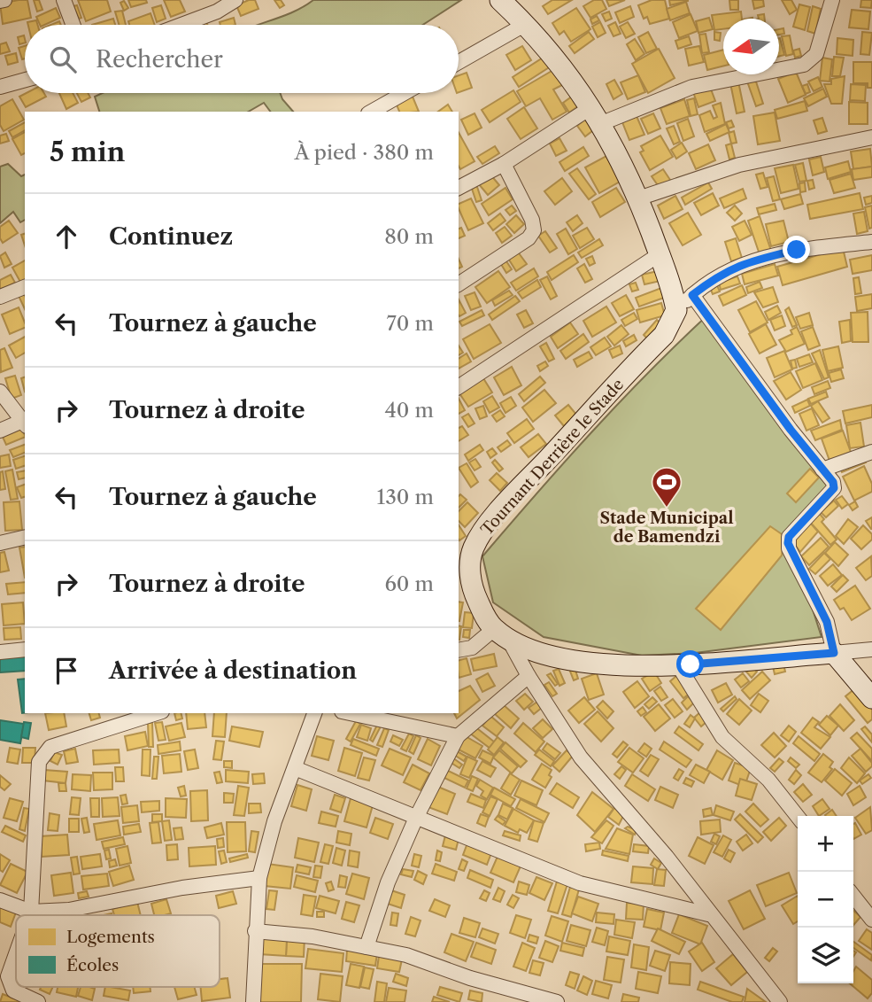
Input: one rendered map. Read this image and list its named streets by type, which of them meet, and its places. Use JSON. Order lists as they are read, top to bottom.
{
  "streets": {
    "street": ["Tournant Derrière le Stade"]
  },
  "places": {
    "sports": ["Stade Municipal de Bamendzi"]
  },
  "legend": ["Logements", "Écoles"],
  "north": "left",
  "page": {
    "search": "Rechercher",
    "heading": ["5 min", "À pied · 380 m"],
    "list": [
      ["Continuez", "80 m"],
      ["Tournez à gauche", "70 m"],
      ["Tournez à droite", "40 m"],
      ["Tournez à gauche", "130 m"],
      ["Tournez à droite", "60 m"],
      "Arrivée à destination"
    ],
    "map_buttons": ["+", "−"]
  }
}
